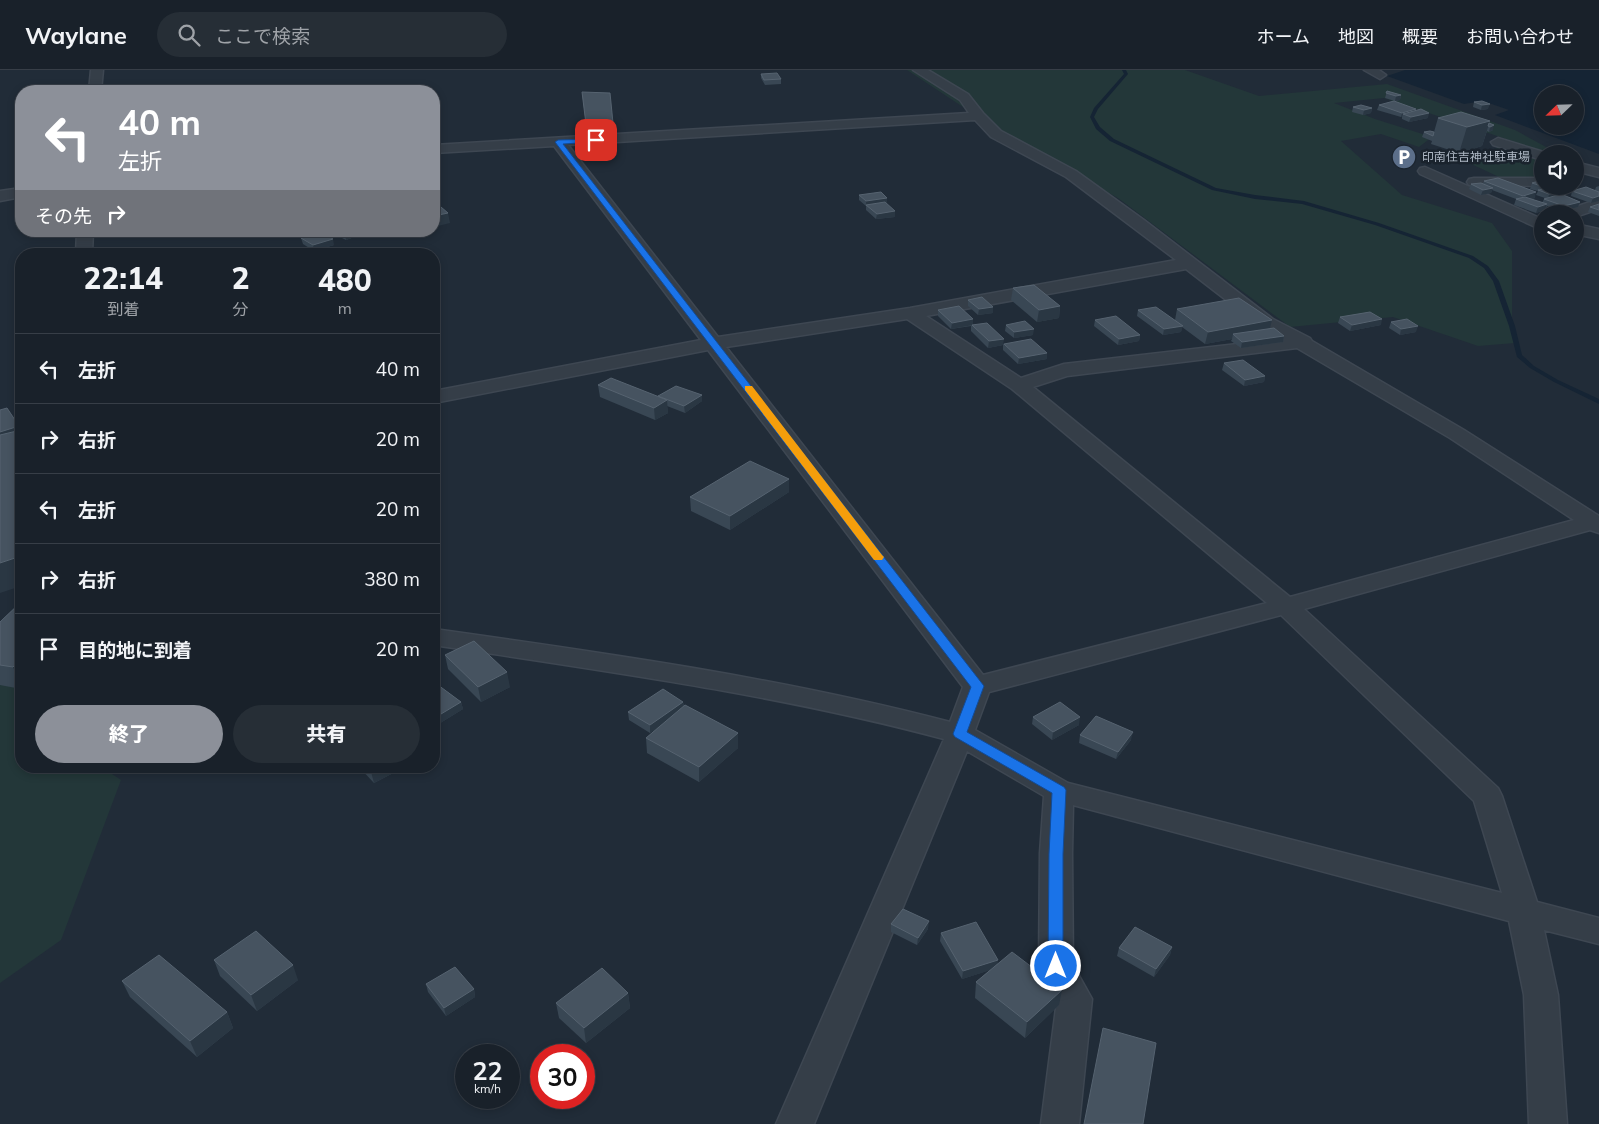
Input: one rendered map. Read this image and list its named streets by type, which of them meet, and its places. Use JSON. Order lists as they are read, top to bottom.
{
  "places": {
    "parking": ["印南住吉神社駐車場"]
  },
  "north": "bottom left",
  "page": {
    "header": "Waylane",
    "search": "ここで検索",
    "nav": [
      "ホーム",
      "地図",
      "概要",
      "お問い合わせ"
    ],
    "turn": ["40 m", "左折"],
    "then": "その先",
    "eta": [
      "22:14",
      "到着",
      "2",
      "分",
      "480",
      "m"
    ],
    "list": [
      {
        "name": "左折",
        "value": "40 m"
      },
      {
        "name": "右折",
        "value": "20 m"
      },
      {
        "name": "左折",
        "value": "20 m"
      },
      {
        "name": "右折",
        "value": "380 m"
      },
      {
        "name": "目的地に到着",
        "value": "20 m"
      }
    ],
    "buttons": ["終了", "共有"],
    "speed": "22 km/h",
    "limit": "30"
  }
}
